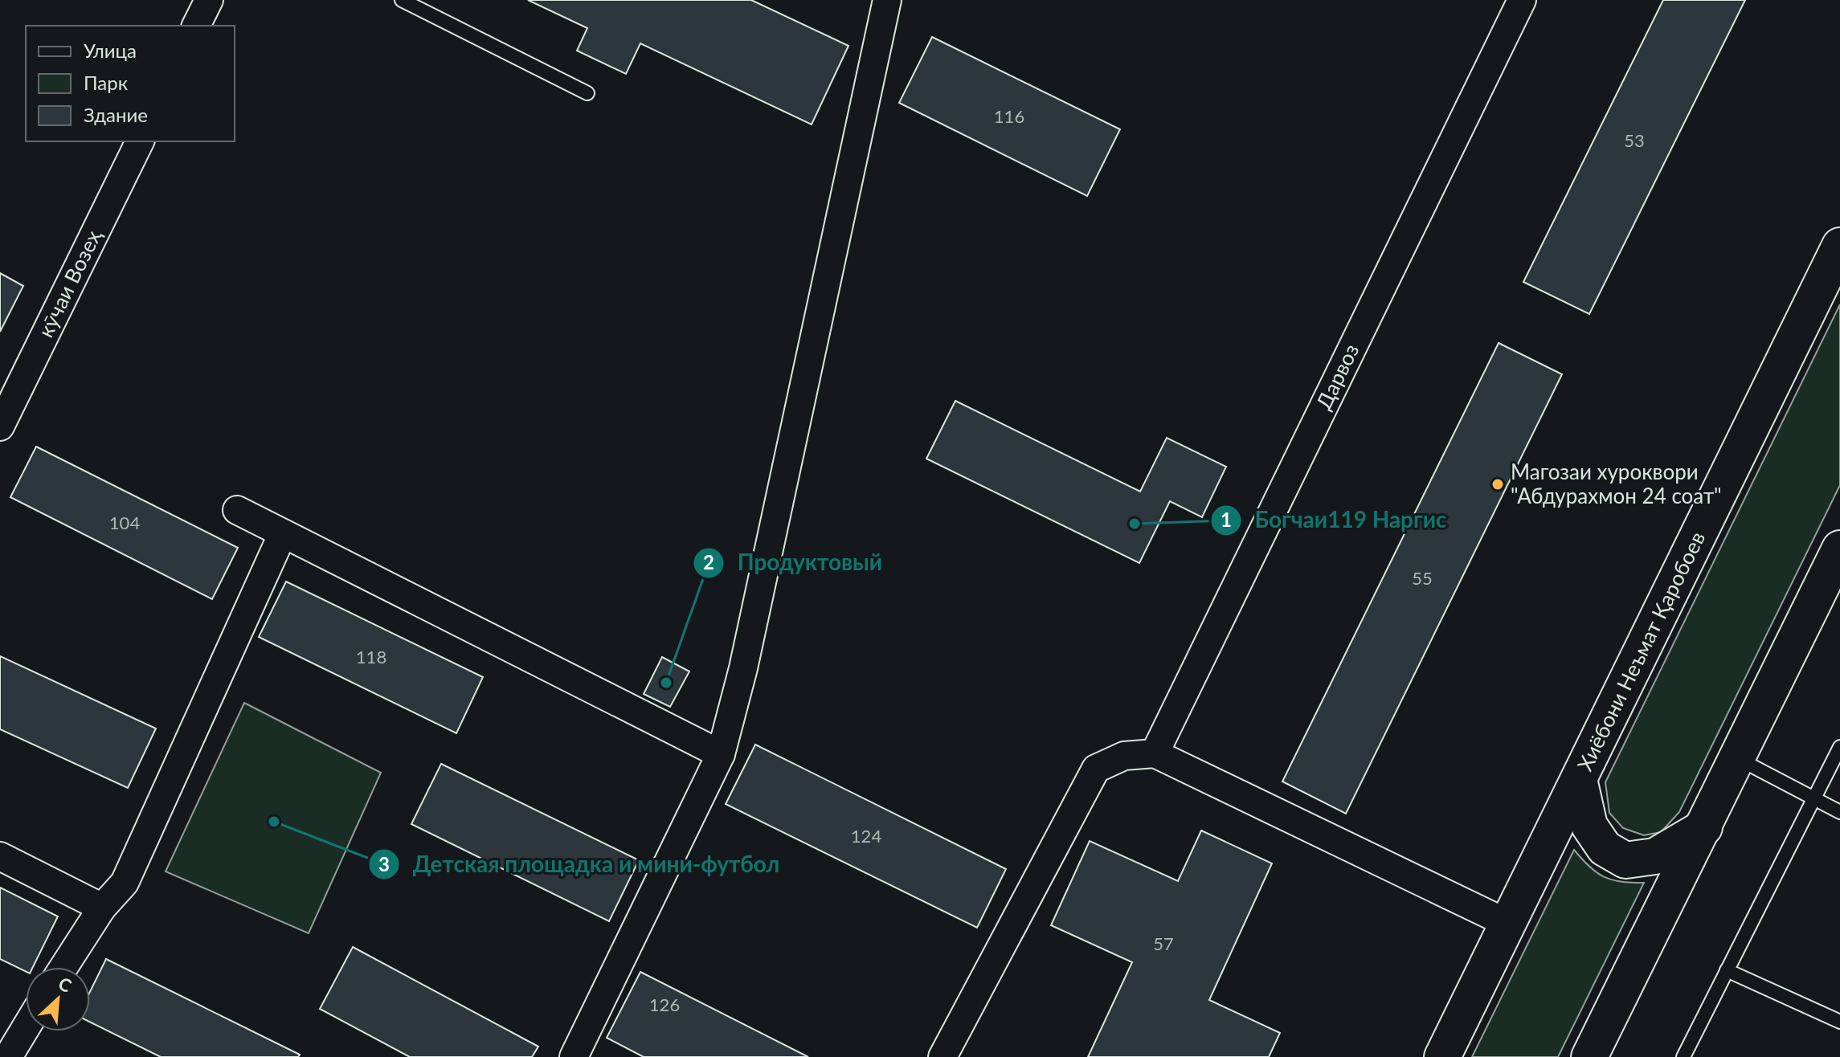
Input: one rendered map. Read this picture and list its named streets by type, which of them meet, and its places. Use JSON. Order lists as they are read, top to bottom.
{
  "streets": {
    "highway": ["Хиёбони Неъмат Қаробоев"],
    "street": ["кӯчаи Возеҳ", "Дарвоз"]
  },
  "places": [
    "Магозаи хуроквори \"Абдурахмон 24 соат\"",
    "Богчаи119 Наргис",
    "Продуктовый",
    "Детская площадка и мини-футбол"
  ],
  "house_numbers": [
    "116",
    "53",
    "104",
    "55",
    "118",
    "124",
    "57",
    "126"
  ],
  "legend": ["Улица", "Парк", "Здание"],
  "north": "top right"
}
